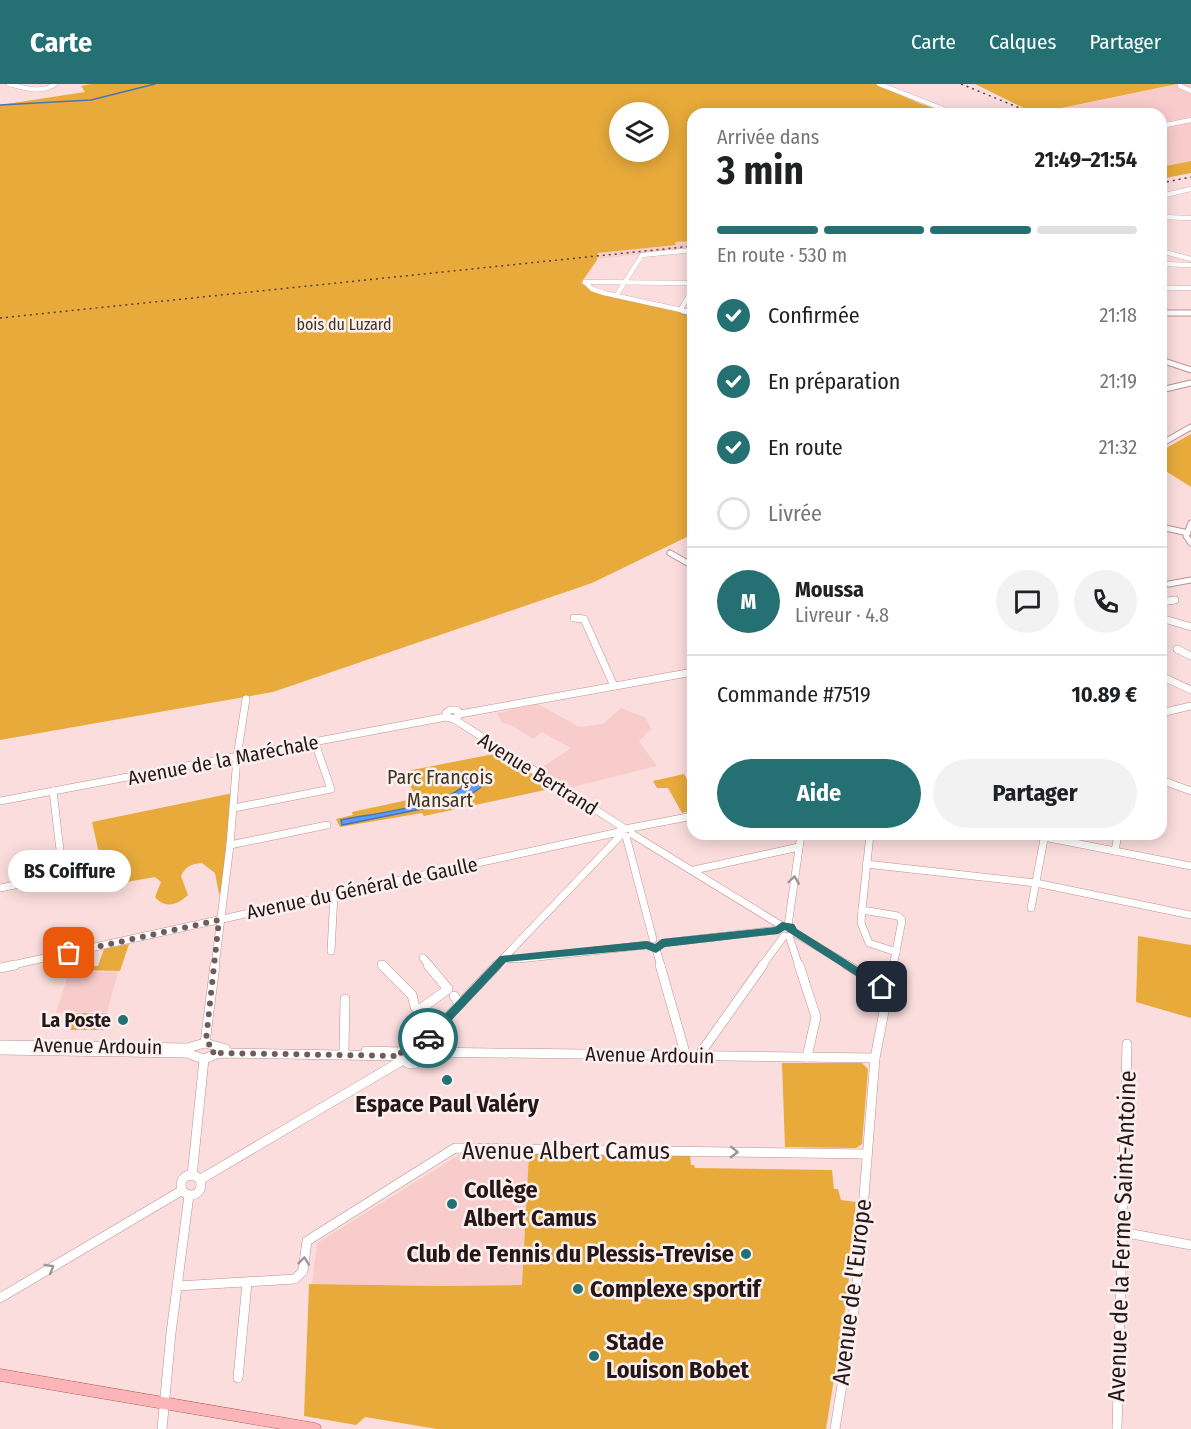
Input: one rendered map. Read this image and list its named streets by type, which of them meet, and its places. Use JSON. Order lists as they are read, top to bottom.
{
  "streets": {
    "street": [
      "Avenue de la Maréchale",
      "Avenue Bertrand",
      "Avenue du Général de Gaulle",
      "Avenue Ardouin",
      "Avenue Albert Camus",
      "Avenue de la Ferme Saint-Antoine",
      "Avenue de l'Europe"
    ]
  },
  "crossings": [
    ["Avenue de la Maréchale", "Avenue Bertrand"],
    ["Avenue Bertrand", "Avenue du Général de Gaulle"],
    ["Avenue Ardouin", "Avenue de l'Europe"],
    ["Avenue Albert Camus", "Avenue de l'Europe"]
  ],
  "one_way": ["Avenue Albert Camus"],
  "parks": ["bois du Luzard", "Parc François Mansart"],
  "places": [
    "BS Coiffure",
    "La Poste",
    "Espace Paul Valéry",
    "Collège Albert Camus",
    "Club de Tennis du Plessis-Trevise",
    "Complexe sportif",
    "Stade Louison Bobet"
  ],
  "page": {
    "header": "Carte",
    "nav": ["Carte", "Calques", "Partager"],
    "heading": ["3 min", "Arrivée dans", "21:49–21:54"],
    "panel": [
      "Moussa",
      "Livreur · 4.8",
      "Commande #7519",
      "10.89 €"
    ],
    "bar": "En route · 530 m",
    "list": [
      ["Confirmée", "21:18"],
      ["En préparation", "21:19"],
      ["En route", "21:32"],
      "Livrée"
    ],
    "round": "M",
    "buttons": ["Aide", "Partager"],
    "bubble": "BS Coiffure"
  }
}
